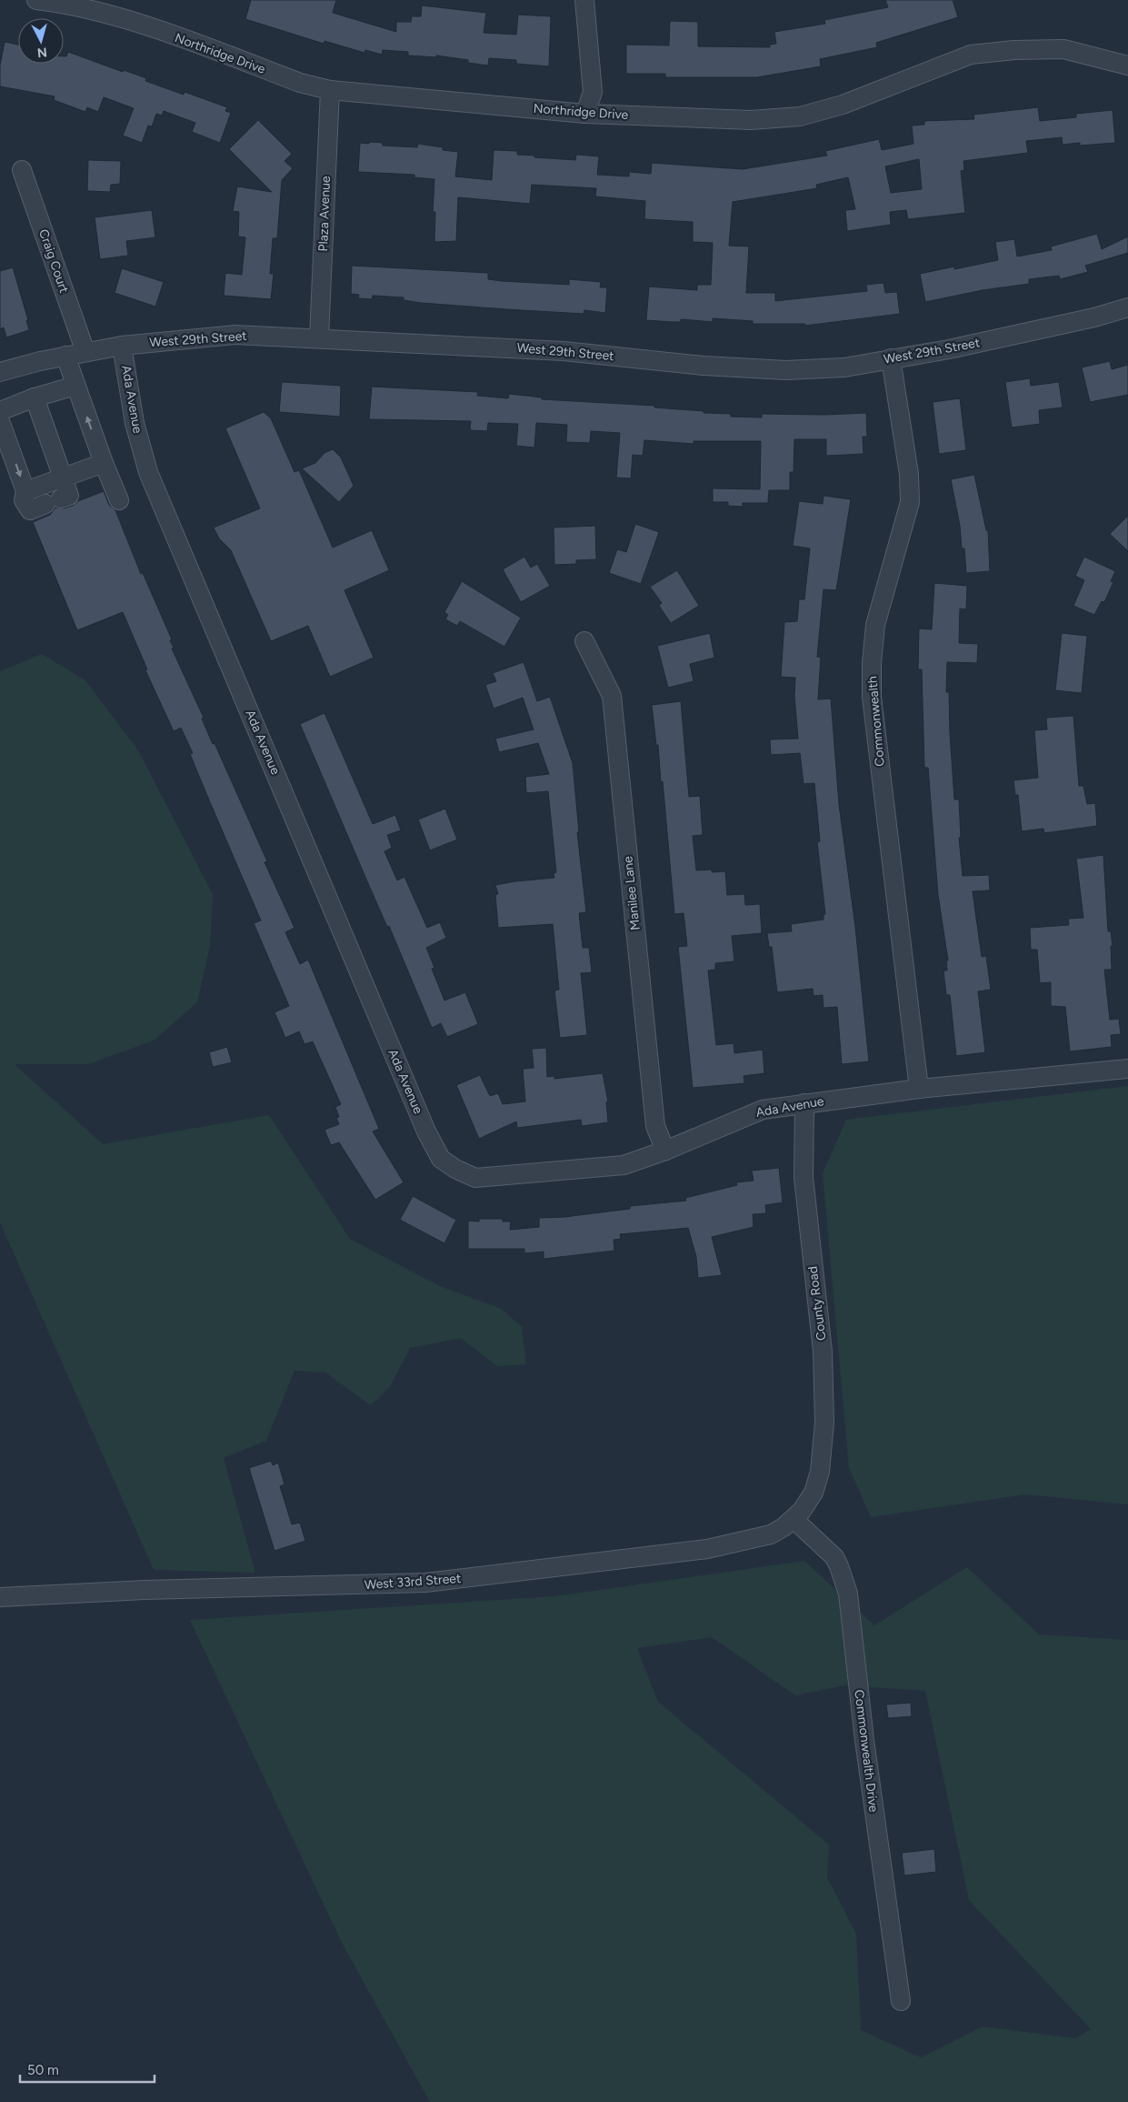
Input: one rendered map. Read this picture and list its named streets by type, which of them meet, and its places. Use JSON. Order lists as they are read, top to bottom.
{
  "streets": {
    "street": [
      "Northridge Drive",
      "Plaza Avenue",
      "Craig Court",
      "West 29th Street",
      "Ada Avenue",
      "Commonwealth",
      "Manilee Lane",
      "County Road",
      "West 33rd Street",
      "Commonwealth Drive"
    ]
  },
  "crossings": [
    ["Northridge Drive", "Plaza Avenue"],
    ["Plaza Avenue", "West 29th Street"],
    ["Craig Court", "West 29th Street"],
    ["West 29th Street", "Ada Avenue"],
    ["West 29th Street", "Commonwealth"],
    ["Ada Avenue", "Commonwealth"],
    ["Ada Avenue", "Manilee Lane"],
    ["Ada Avenue", "County Road"],
    ["County Road", "West 33rd Street"],
    ["West 33rd Street", "Commonwealth Drive"]
  ],
  "scale_bar": "50 m",
  "north": "bottom"
}
